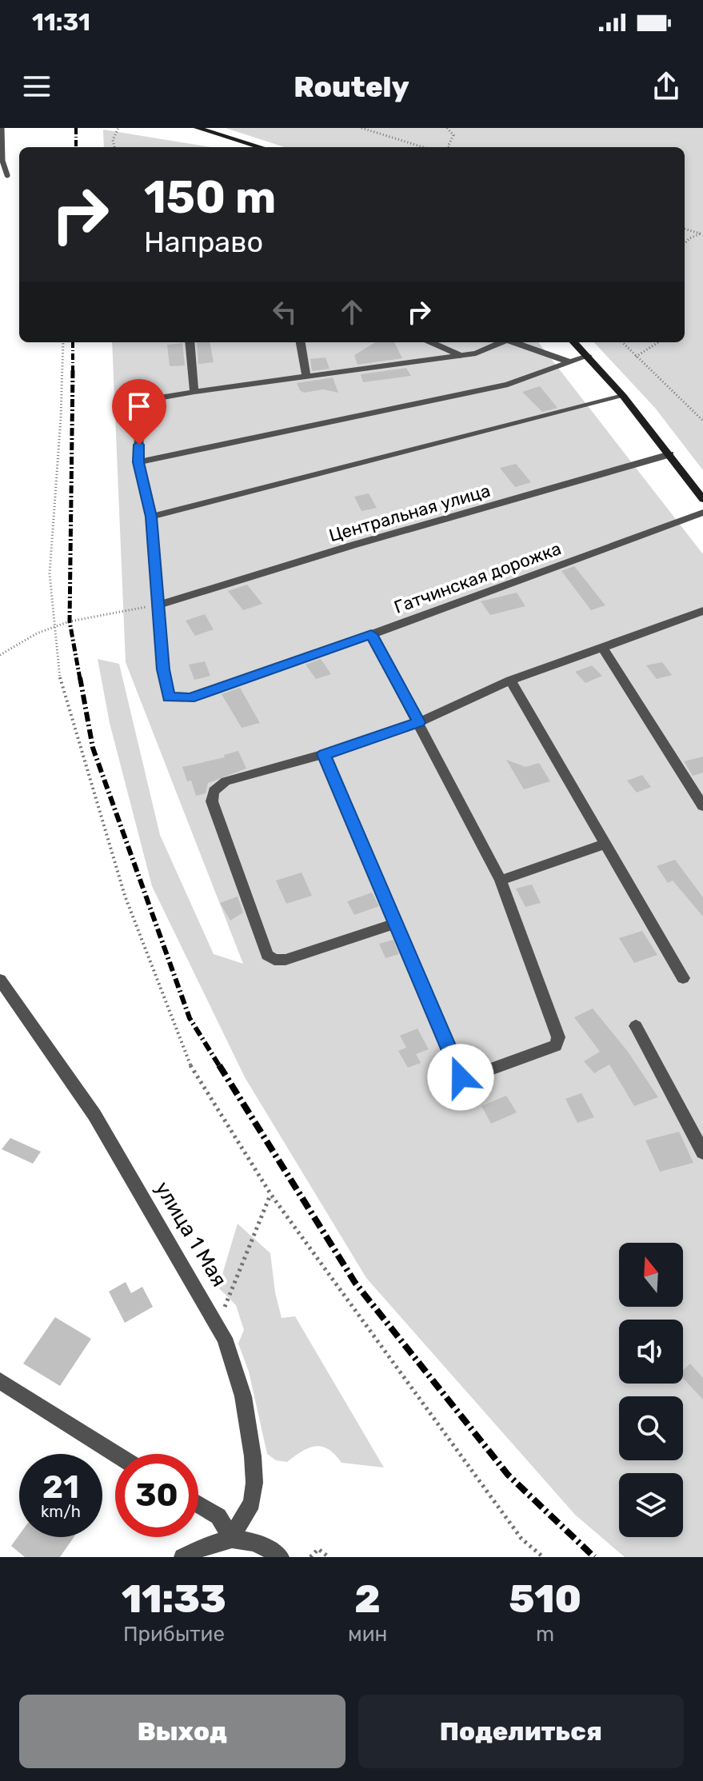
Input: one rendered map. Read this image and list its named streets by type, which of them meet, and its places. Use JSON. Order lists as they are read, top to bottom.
{
  "streets": {
    "street": ["Центральная улица", "Гатчинская дорожка", "улица 1 Мая"]
  },
  "crossings": [
    ["Центральная улица", "Гатчинская дорожка"]
  ],
  "north": "top",
  "page": {
    "status": "11:31",
    "header": "Routely",
    "turn": ["150 m", "Направо"],
    "speed": "21 km/h",
    "limit": "30",
    "eta": [
      "11:33",
      "Прибытие",
      "2",
      "мин",
      "510",
      "m"
    ],
    "buttons": ["Выход", "Поделиться"]
  }
}
